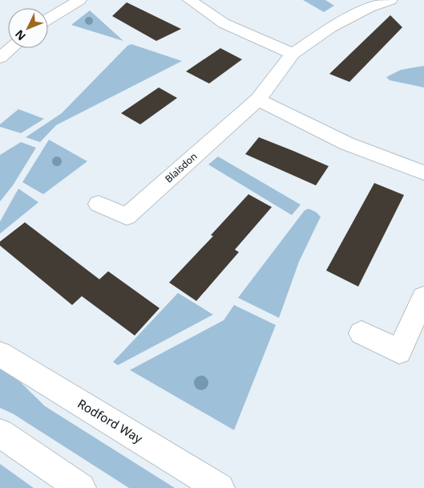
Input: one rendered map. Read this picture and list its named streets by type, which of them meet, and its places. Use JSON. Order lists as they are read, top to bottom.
{
  "streets": {
    "street": ["Blaisdon", "Rodford Way"]
  },
  "north": "bottom left"
}
